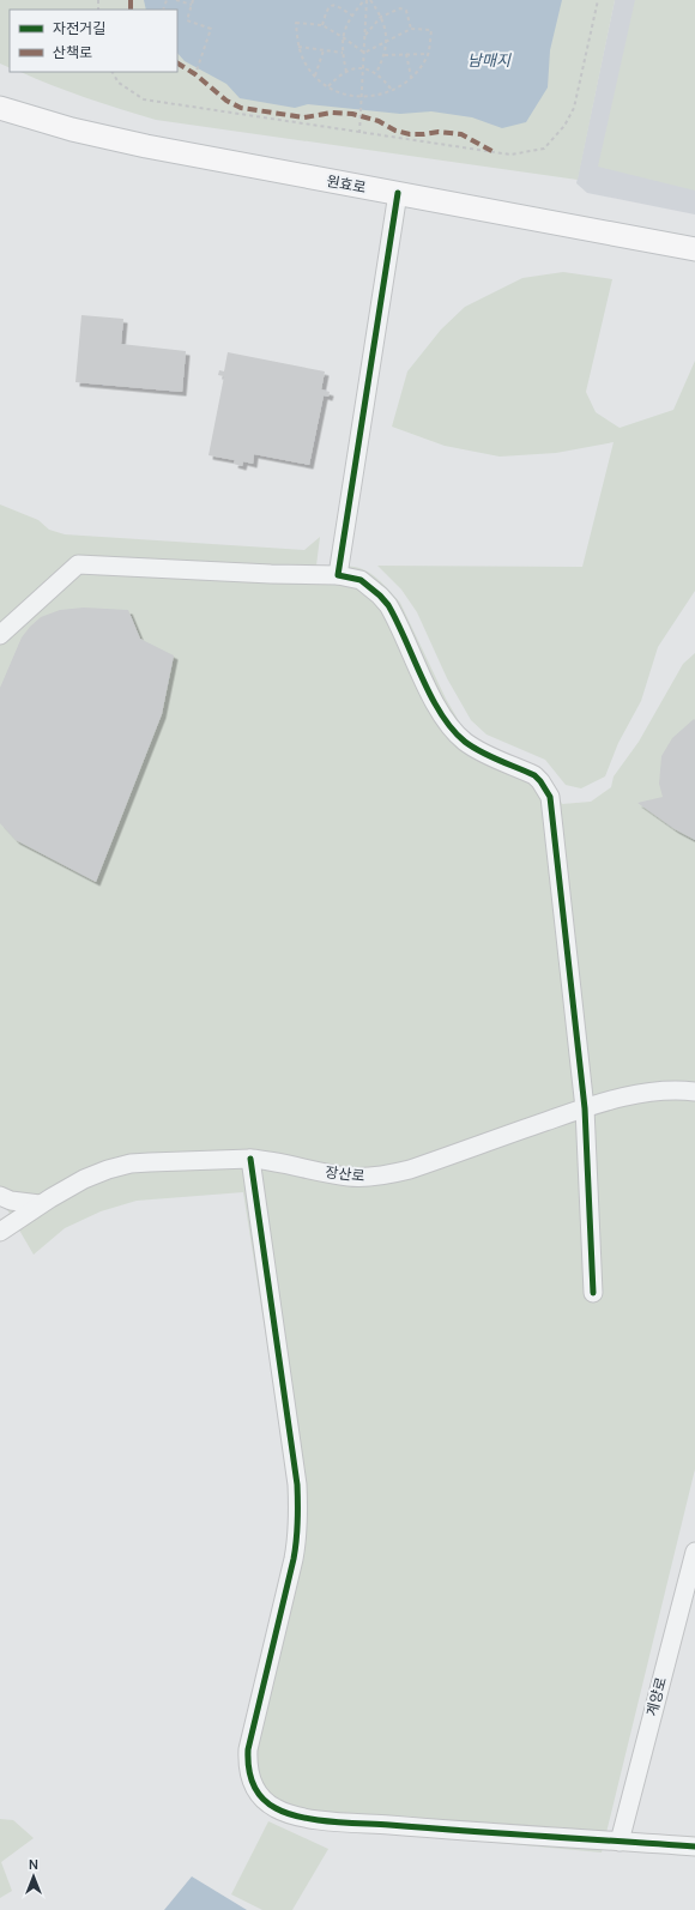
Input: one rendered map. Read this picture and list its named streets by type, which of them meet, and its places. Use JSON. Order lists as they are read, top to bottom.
{
  "streets": {
    "main road": ["원효로"],
    "street": ["장산로", "계양로"]
  },
  "water": ["남매지"],
  "legend": ["자전거길", "산책로"],
  "north": "top"
}
